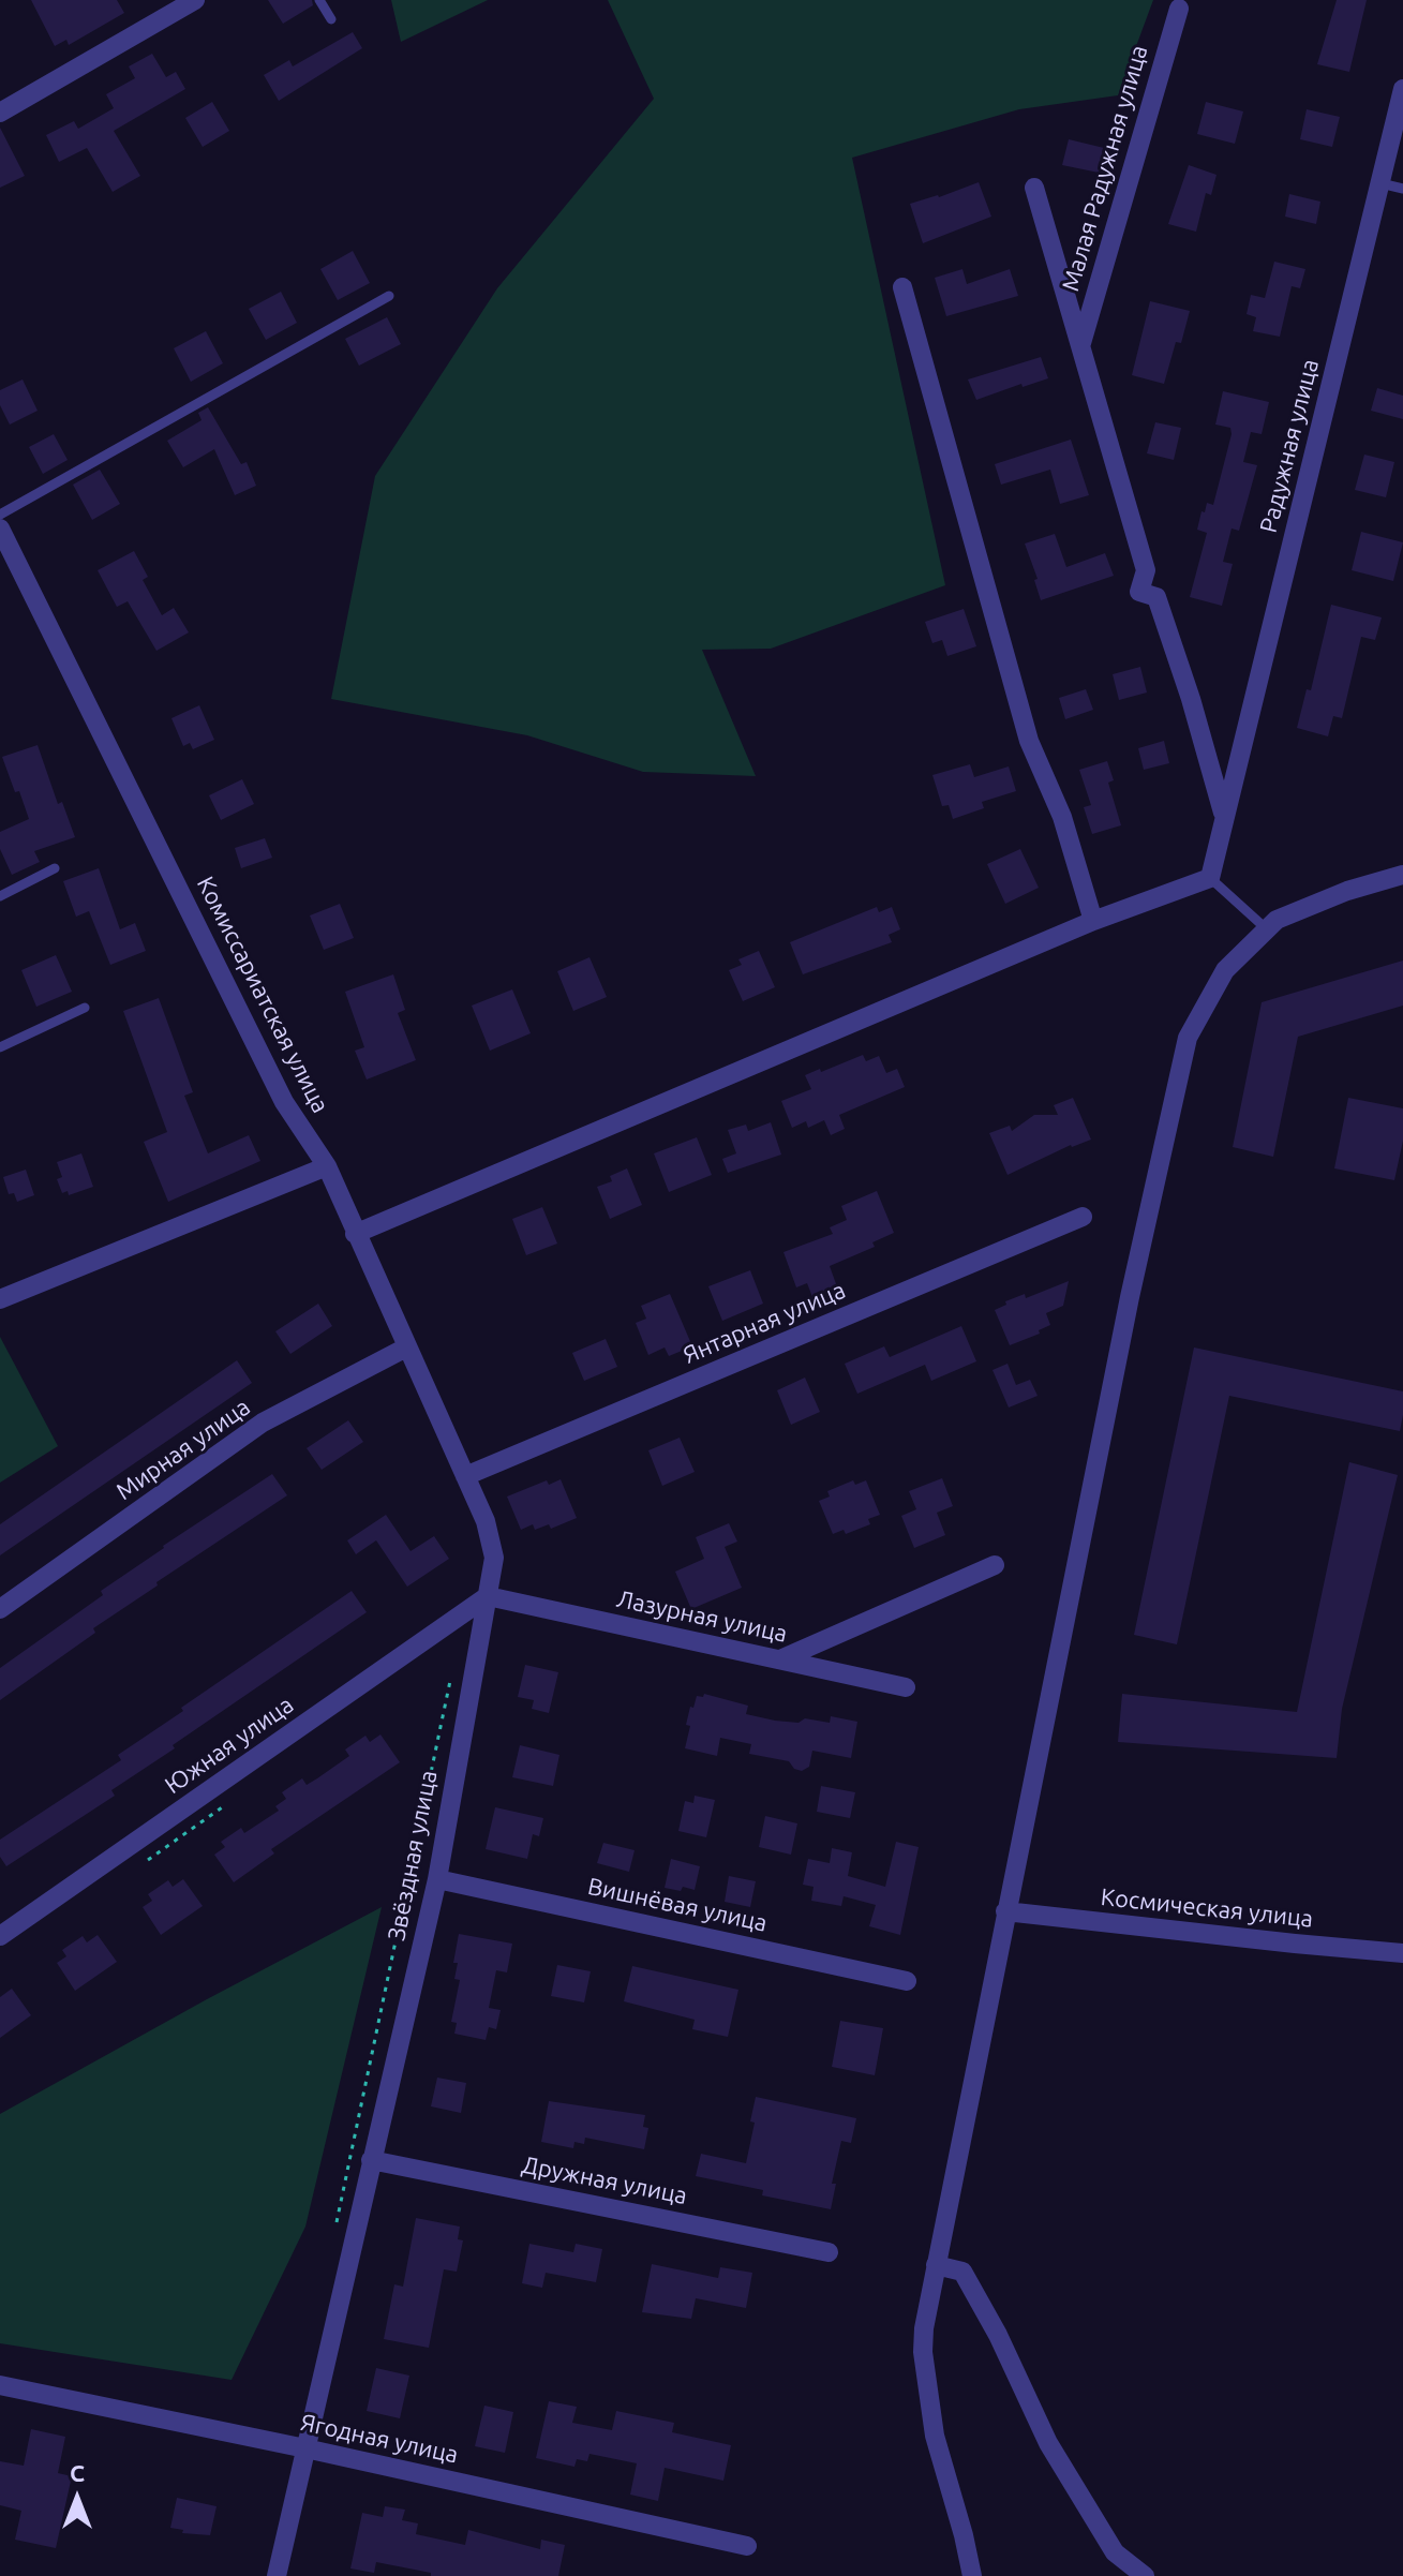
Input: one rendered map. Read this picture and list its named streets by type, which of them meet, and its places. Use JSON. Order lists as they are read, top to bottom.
{
  "streets": {
    "street": [
      "Малая Радужная улица",
      "Радужная улица",
      "Комиссариатская улица",
      "Янтарная улица",
      "Мирная улица",
      "Лазурная улица",
      "Южная улица",
      "Звёздная улица",
      "Вишнёвая улица",
      "Космическая улица",
      "Дружная улица",
      "Ягодная улица"
    ]
  },
  "crossings": [
    ["Комиссариатская улица", "Звёздная улица"],
    ["Янтарная улица", "Звёздная улица"],
    ["Мирная улица", "Звёздная улица"],
    ["Лазурная улица", "Южная улица"],
    ["Лазурная улица", "Звёздная улица"],
    ["Южная улица", "Звёздная улица"],
    ["Звёздная улица", "Вишнёвая улица"],
    ["Звёздная улица", "Дружная улица"],
    ["Звёздная улица", "Ягодная улица"]
  ],
  "north": "top"
}
